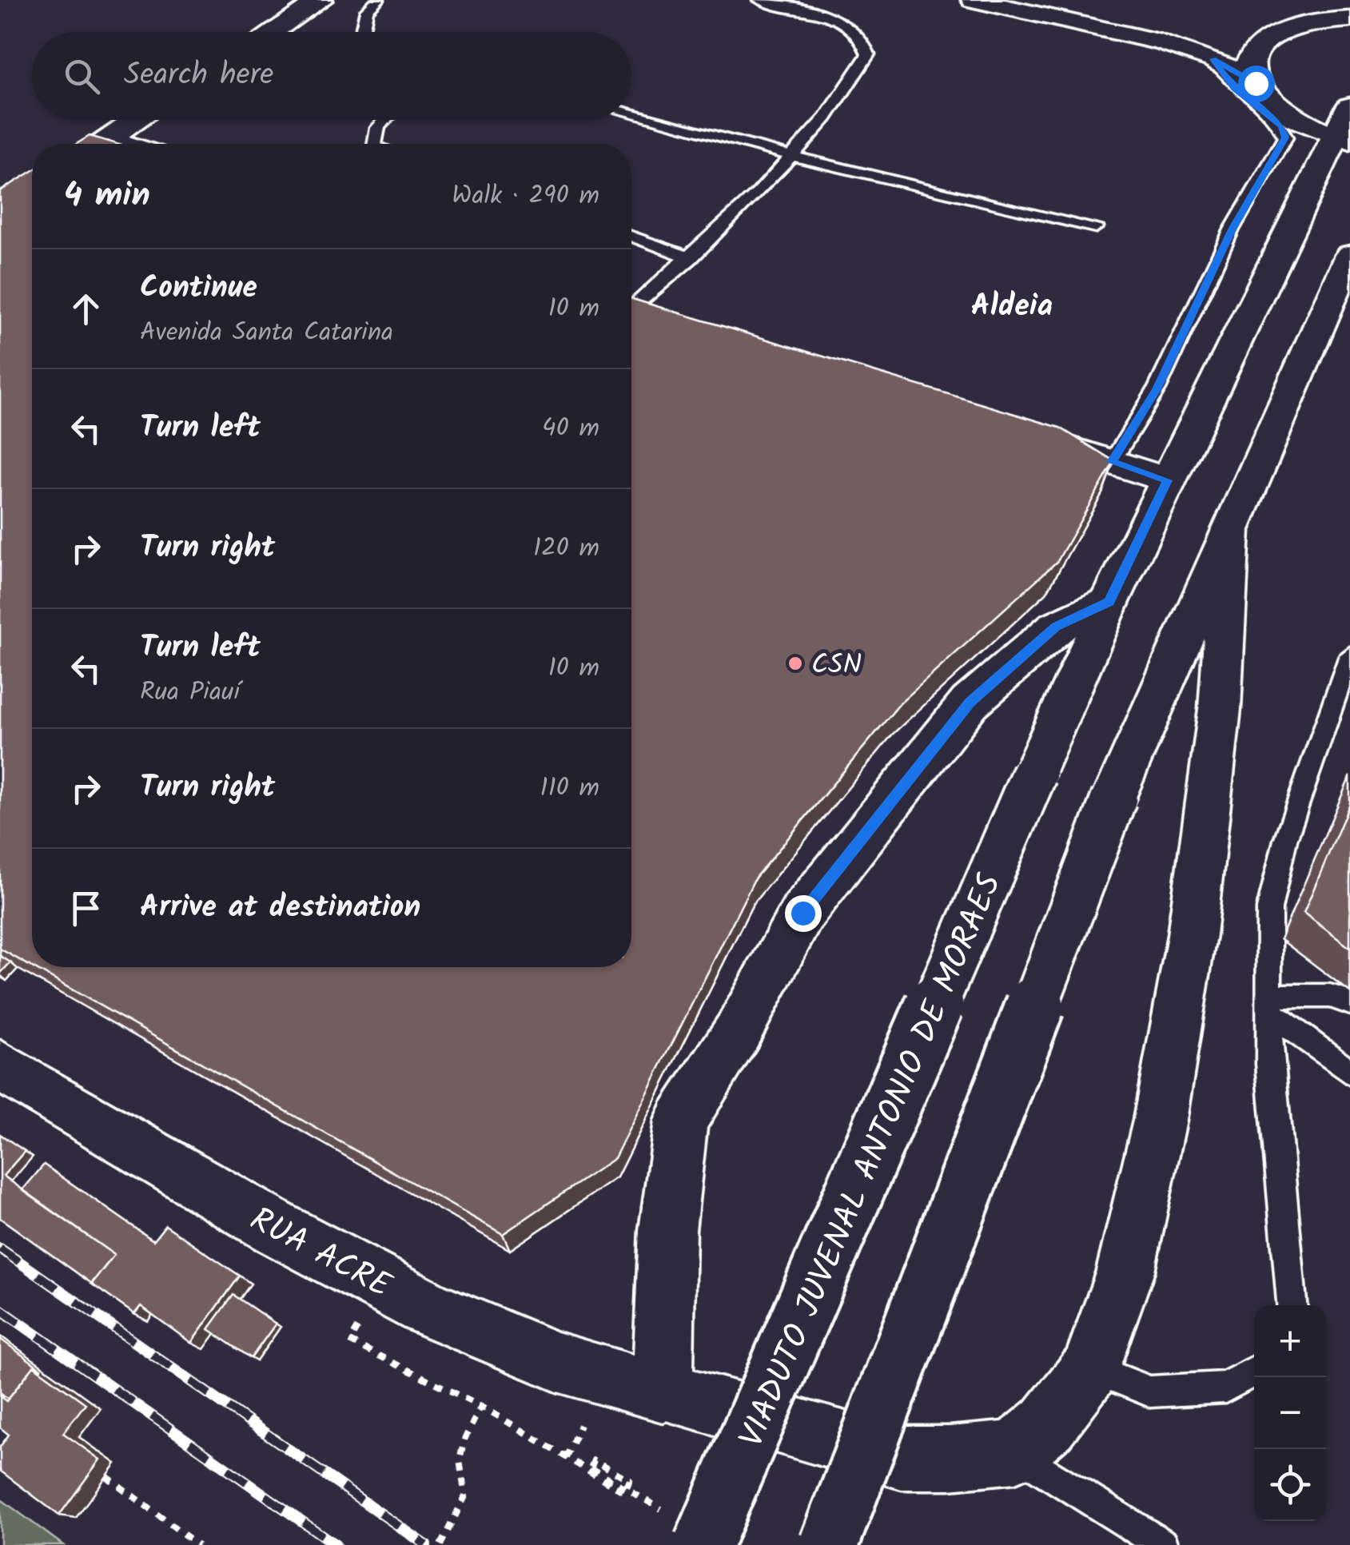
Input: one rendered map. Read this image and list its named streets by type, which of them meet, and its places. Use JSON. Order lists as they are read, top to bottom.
{
  "streets": {
    "main road": ["VIADUTO JUVENAL ANTONIO DE MORAES", "RUA ACRE"]
  },
  "districts": ["Aldeia"],
  "places": ["CSN"],
  "page": {
    "search": "Search here",
    "heading": ["4 min", "Walk · 290 m"],
    "list": [
      ["Continue", "Avenida Santa Catarina", "10 m"],
      ["Turn left", "40 m"],
      ["Turn right", "120 m"],
      ["Turn left", "Rua Piauí", "10 m"],
      ["Turn right", "110 m"],
      "Arrive at destination"
    ],
    "map_buttons": ["+", "−"]
  }
}
